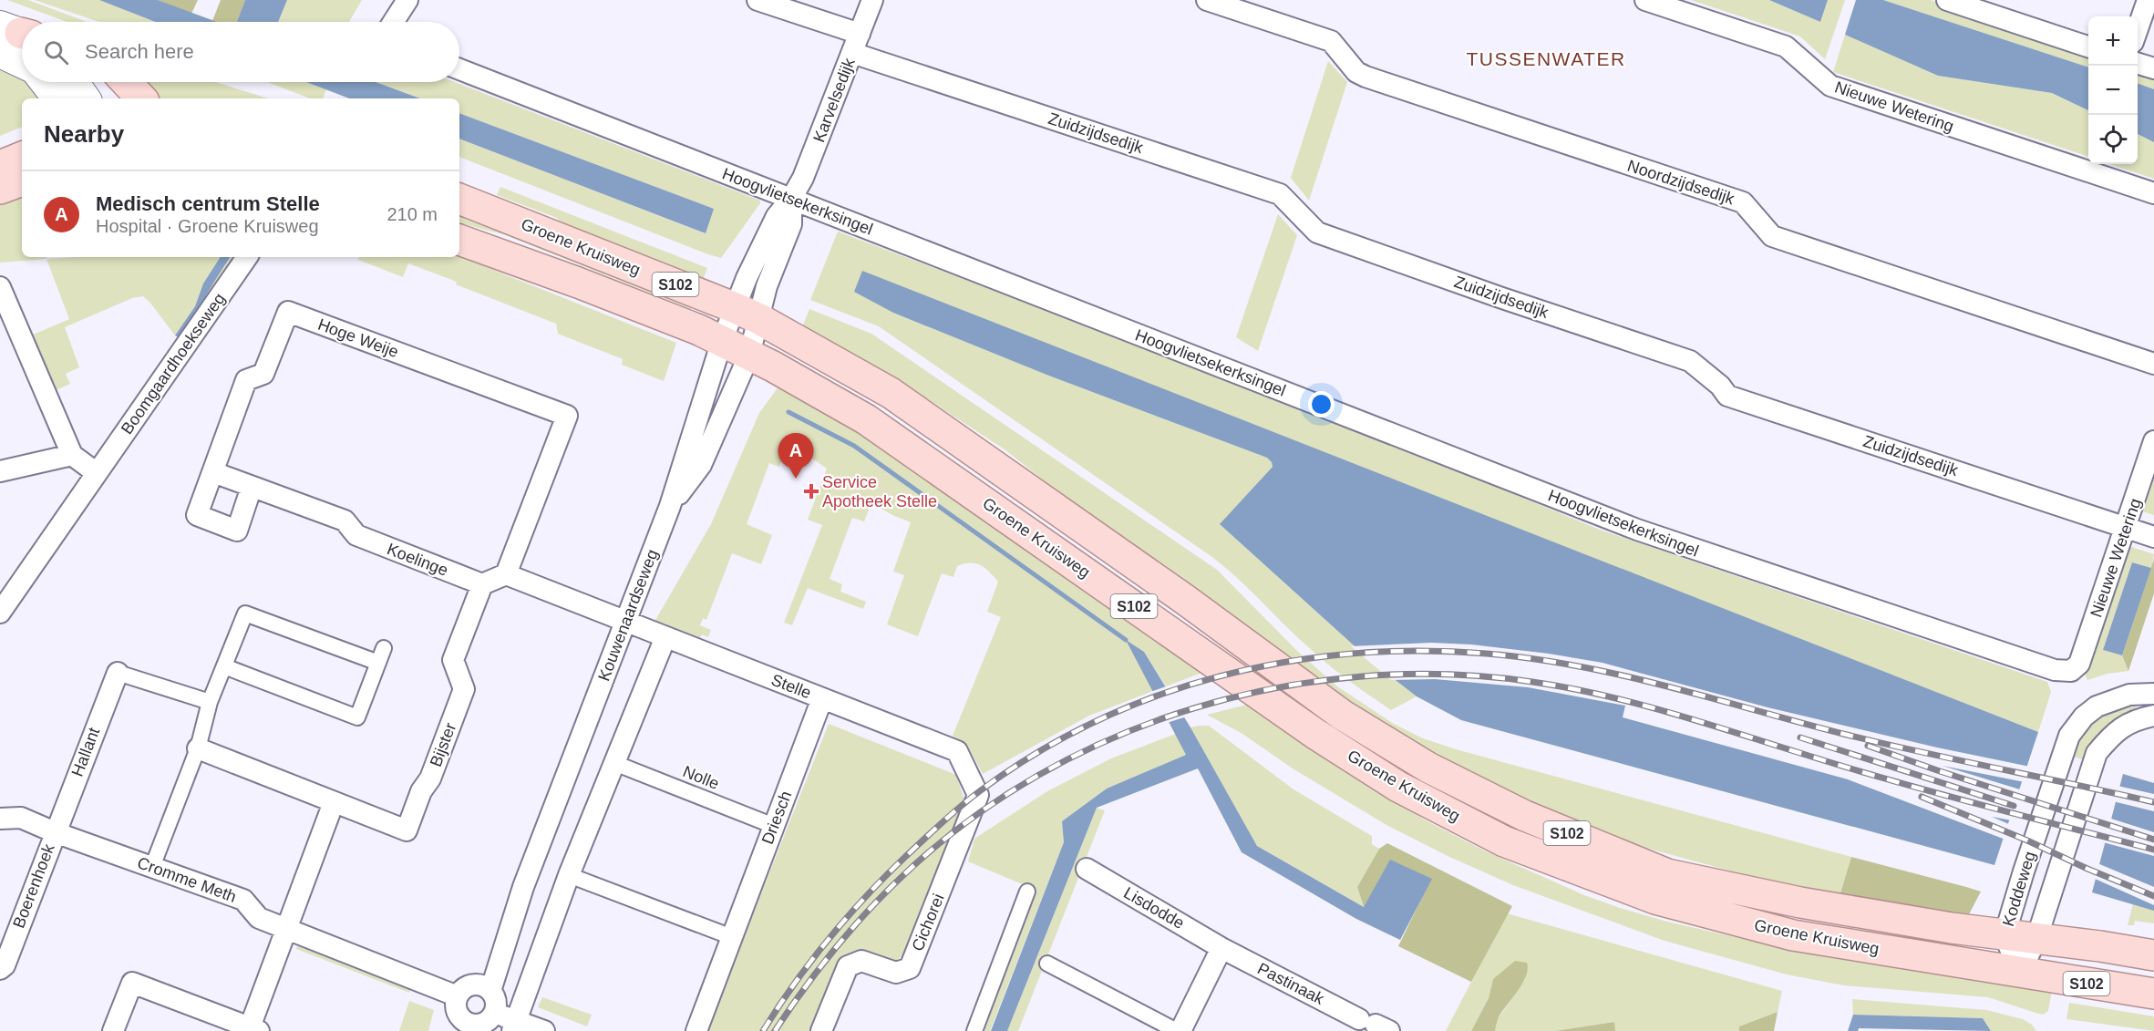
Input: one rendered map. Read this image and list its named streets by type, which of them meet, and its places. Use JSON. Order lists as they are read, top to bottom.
{
  "streets": {
    "main road": ["Groene Kruisweg", "S102"],
    "street": [
      "Karvelsedijk",
      "Nieuwe Wetering",
      "Zuidzijdsedijk",
      "Noordzijdsedijk",
      "Hoogvlietsekerksingel",
      "Hoge Weije",
      "Boomgaardhoekseweg",
      "Koelinge",
      "Kouwenaardseweg",
      "Stelle",
      "Bijster",
      "Hallant",
      "Nolle",
      "Driesch",
      "Cromme Meth",
      "Boerenhoek",
      "Koddeweg",
      "Lisdodde",
      "Cichorei",
      "Pastinaak"
    ]
  },
  "crossings": [
    ["Karvelsedijk", "Zuidzijdsedijk"],
    ["Karvelsedijk", "Hoogvlietsekerksingel"],
    ["Karvelsedijk", "Groene Kruisweg"],
    ["Nieuwe Wetering", "Zuidzijdsedijk"],
    ["Nieuwe Wetering", "Hoogvlietsekerksingel"],
    ["Groene Kruisweg", "Kouwenaardseweg"],
    ["Groene Kruisweg", "Koddeweg"],
    ["Hoge Weije", "Koelinge"],
    ["Koelinge", "Bijster"],
    ["Kouwenaardseweg", "Stelle"],
    ["Kouwenaardseweg", "Cromme Meth"],
    ["Stelle", "Driesch"],
    ["Stelle", "Cichorei"],
    ["Hallant", "Cromme Meth"],
    ["Hallant", "Boerenhoek"],
    ["Nolle", "Driesch"],
    ["Cromme Meth", "Boerenhoek"],
    ["Lisdodde", "Pastinaak"]
  ],
  "districts": ["TUSSENWATER"],
  "places": {
    "health": ["Service Apotheek Stelle"]
  },
  "page": {
    "map_buttons": ["+", "−"],
    "search": "Search here",
    "heading": "Nearby",
    "list": [
      {
        "mark": "A",
        "name": "Medisch centrum Stelle",
        "note": "Hospital · Groene Kruisweg",
        "value": "210 m"
      }
    ],
    "pins": "A"
  }
}
